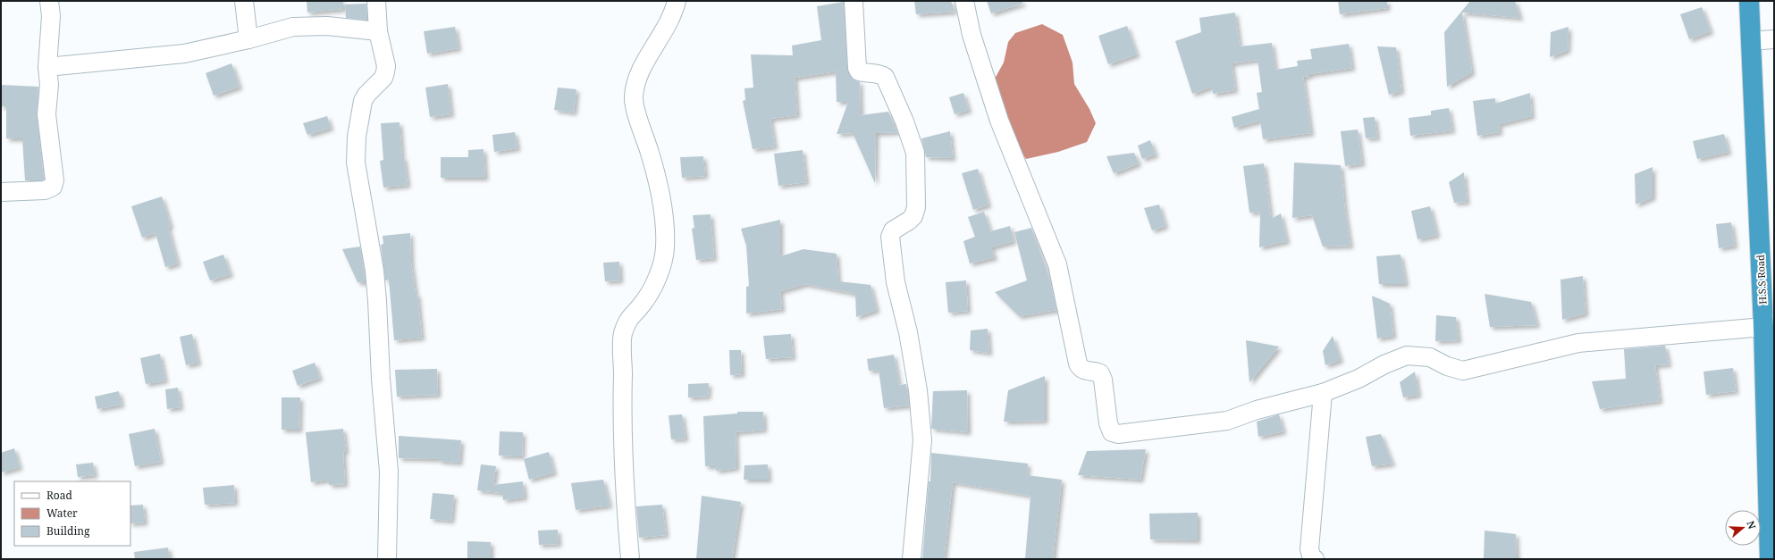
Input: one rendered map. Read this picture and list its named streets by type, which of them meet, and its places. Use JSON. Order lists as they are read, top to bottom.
{
  "streets": {
    "highway": ["H.S.S Road"]
  },
  "legend": ["Road", "Water", "Building"],
  "north": "right"
}
